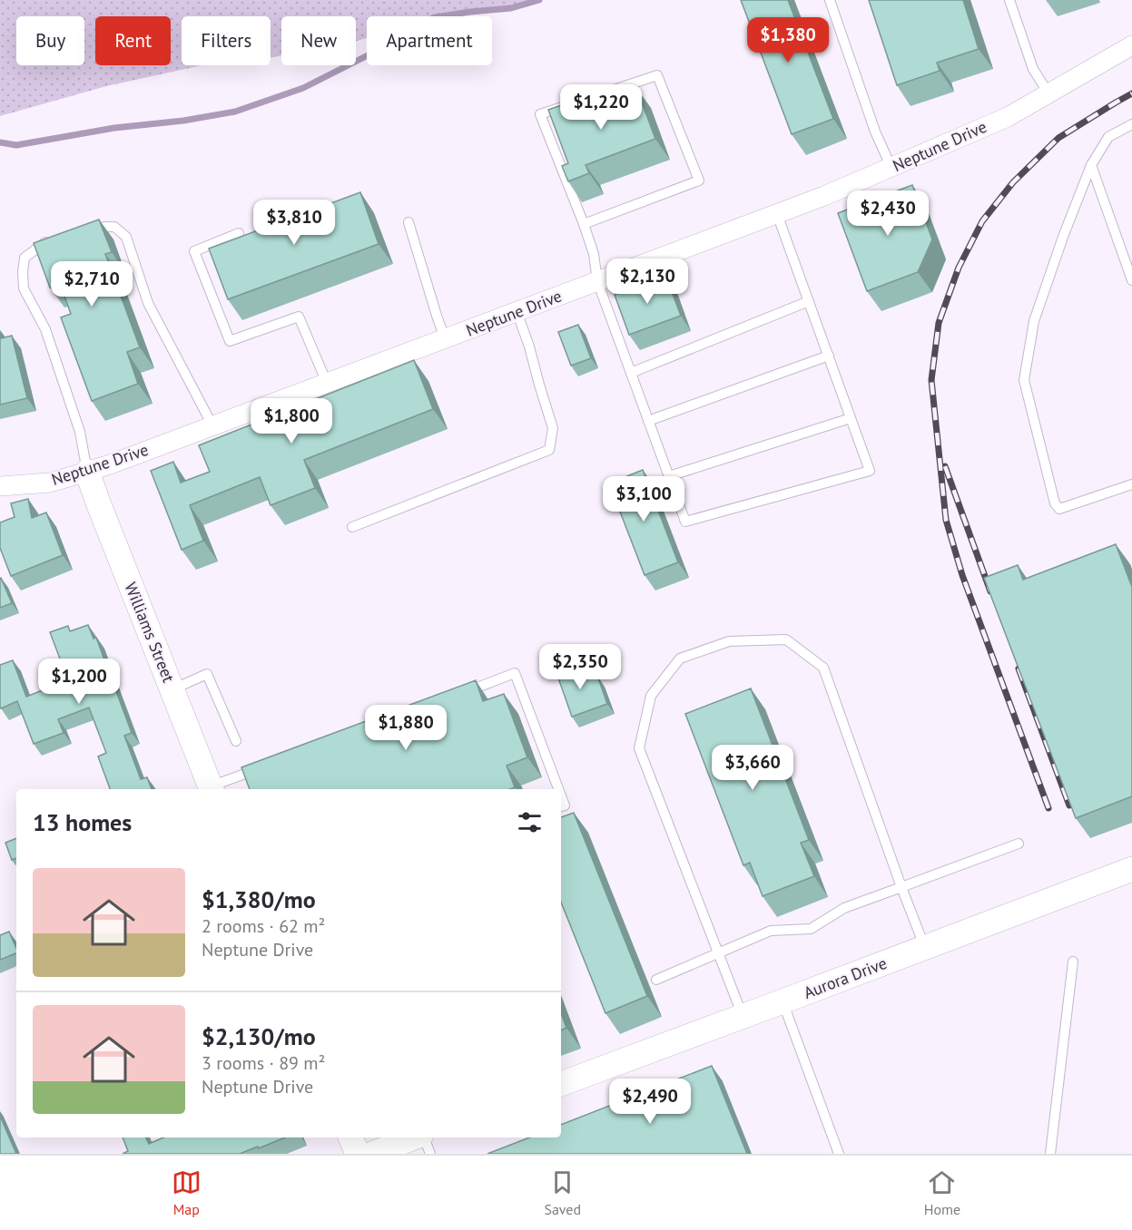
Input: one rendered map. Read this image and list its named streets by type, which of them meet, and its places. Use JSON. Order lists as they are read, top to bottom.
{
  "streets": {
    "street": ["Neptune Drive", "Williams Street", "Aurora Drive"]
  },
  "crossings": [
    ["Neptune Drive", "Williams Street"]
  ],
  "page": {
    "chip": [
      "Buy",
      "Rent",
      "Filters",
      "New",
      "Apartment"
    ],
    "price": [
      "$1,380",
      "$1,220",
      "$2,430",
      "$3,810",
      "$2,130",
      "$2,710",
      "$1,800",
      "$3,100",
      "$2,350",
      "$1,200",
      "$1,880",
      "$3,660",
      "$2,490"
    ],
    "heading": "13 homes",
    "list": [
      {
        "name": "$1,380/mo",
        "note": "2 rooms · 62 m² · Neptune Drive"
      },
      {
        "name": "$2,130/mo",
        "note": "3 rooms · 89 m² · Neptune Drive"
      }
    ],
    "tabs": ["Map", "Saved", "Home"]
  }
}
